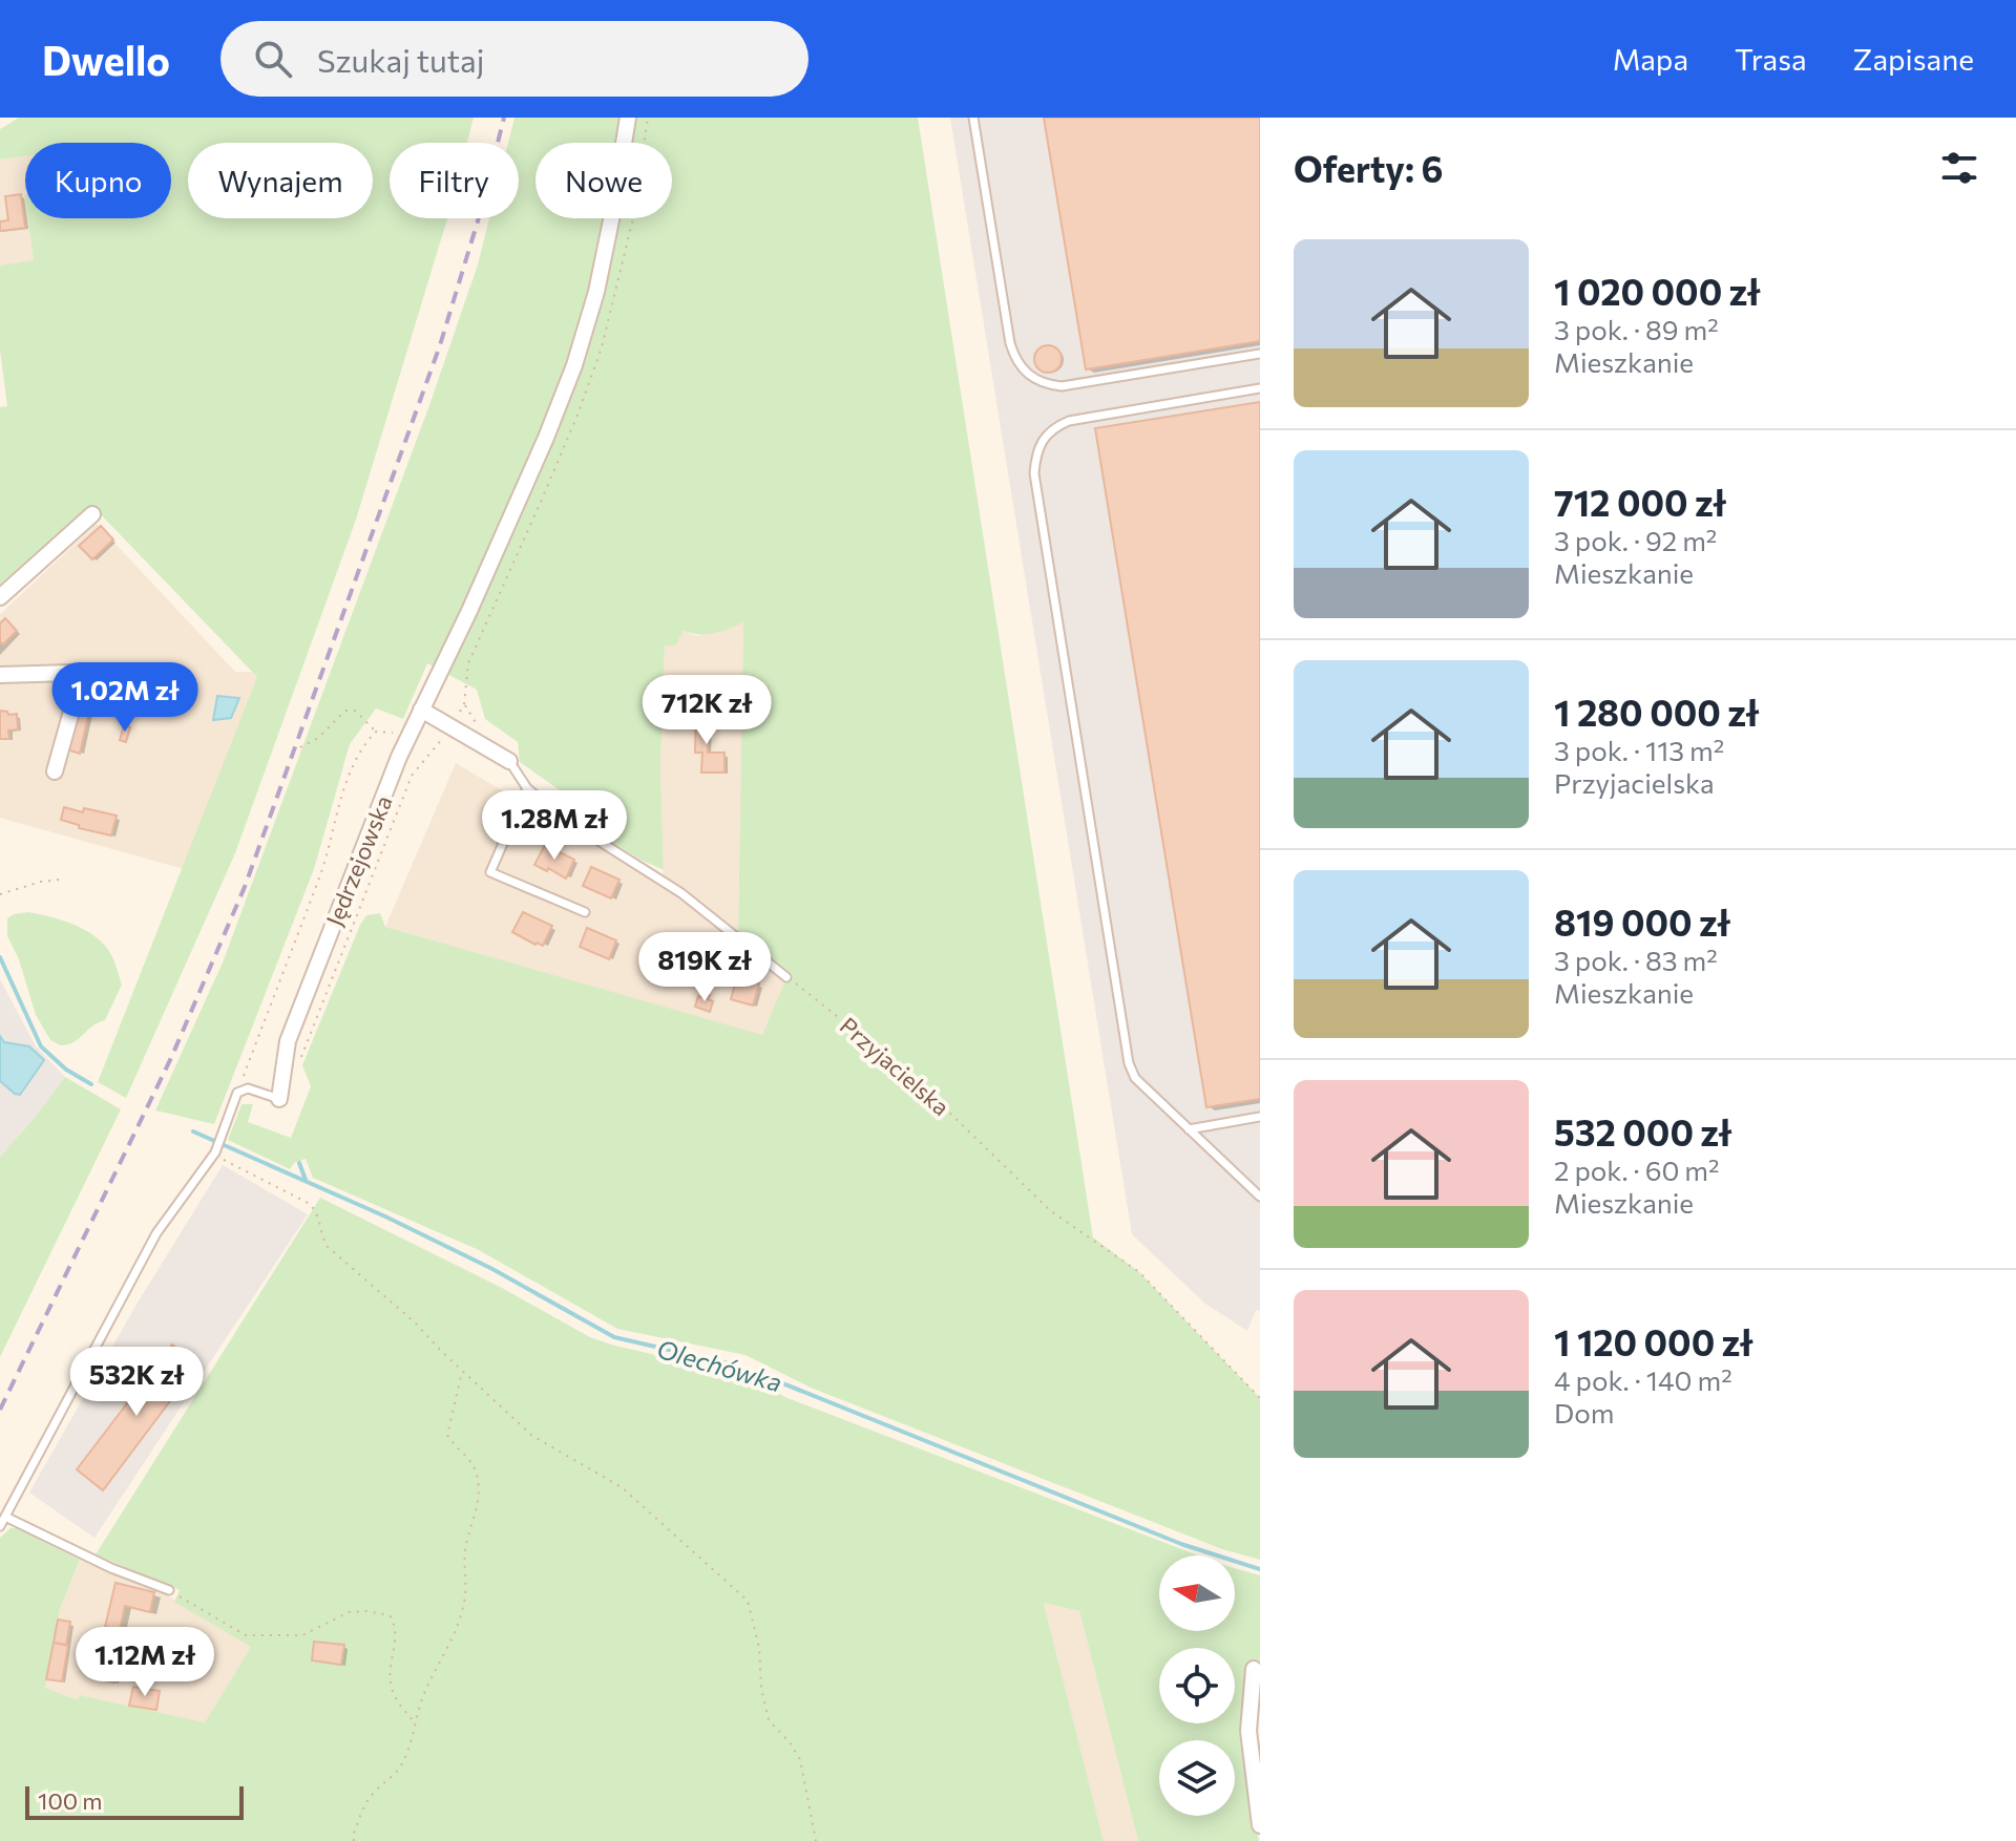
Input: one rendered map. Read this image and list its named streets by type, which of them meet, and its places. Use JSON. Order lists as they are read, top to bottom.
{
  "streets": {
    "street": ["Jędrzejowska"],
    "path": ["Przyjacielska"]
  },
  "water": ["Olechówka"],
  "scale_bar": "100 m",
  "north": "left",
  "page": {
    "header": "Dwello",
    "search": "Szukaj tutaj",
    "nav": ["Mapa", "Trasa", "Zapisane"],
    "heading": "Oferty: 6",
    "chip": [
      "Kupno",
      "Wynajem",
      "Filtry",
      "Nowe"
    ],
    "list": [
      {
        "name": "1 020 000 zł",
        "note": "3 pok. · 89 m² · Mieszkanie"
      },
      {
        "name": "712 000 zł",
        "note": "3 pok. · 92 m² · Mieszkanie"
      },
      {
        "name": "1 280 000 zł",
        "note": "3 pok. · 113 m² · Przyjacielska"
      },
      {
        "name": "819 000 zł",
        "note": "3 pok. · 83 m² · Mieszkanie"
      },
      {
        "name": "532 000 zł",
        "note": "2 pok. · 60 m² · Mieszkanie"
      },
      {
        "name": "1 120 000 zł",
        "note": "4 pok. · 140 m² · Dom"
      }
    ],
    "price": [
      "1.02M zł",
      "712K zł",
      "1.28M zł",
      "819K zł",
      "532K zł",
      "1.12M zł"
    ],
    "scale": "100 m"
  }
}
